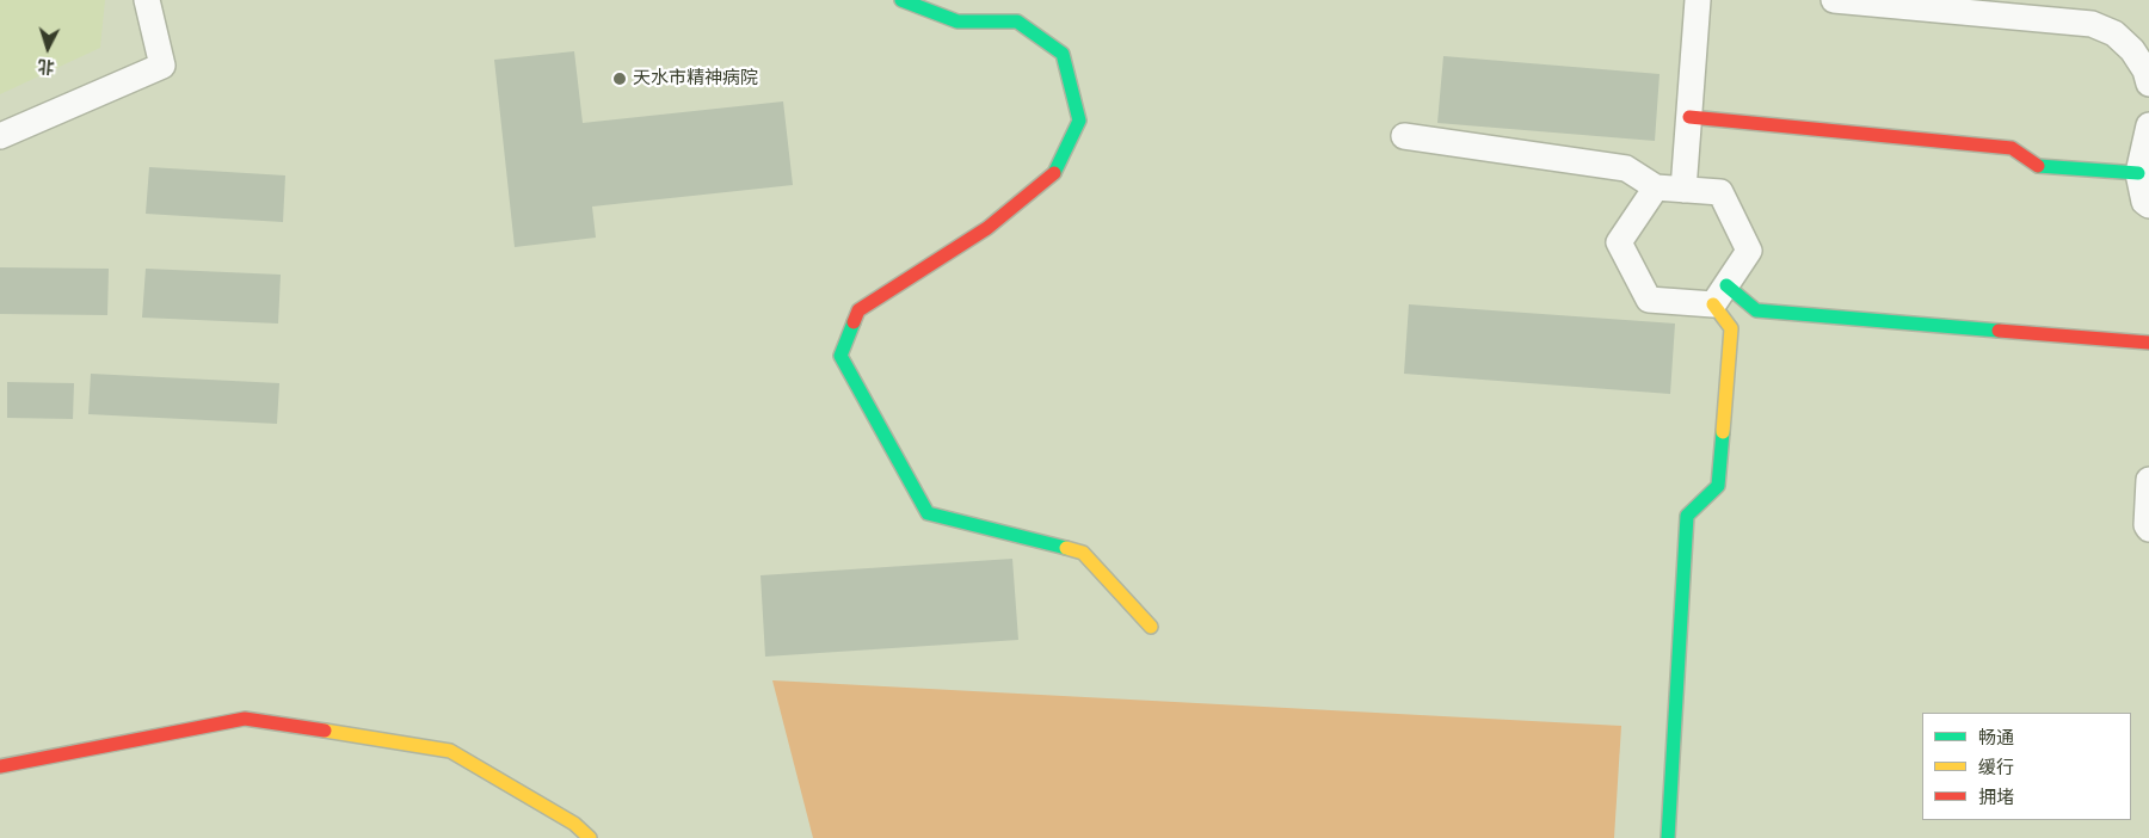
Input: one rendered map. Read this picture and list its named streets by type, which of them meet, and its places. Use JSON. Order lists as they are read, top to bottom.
{
  "places": ["天水市精神病院"],
  "legend": ["畅通", "缓行", "拥堵"],
  "north": "bottom"
}
